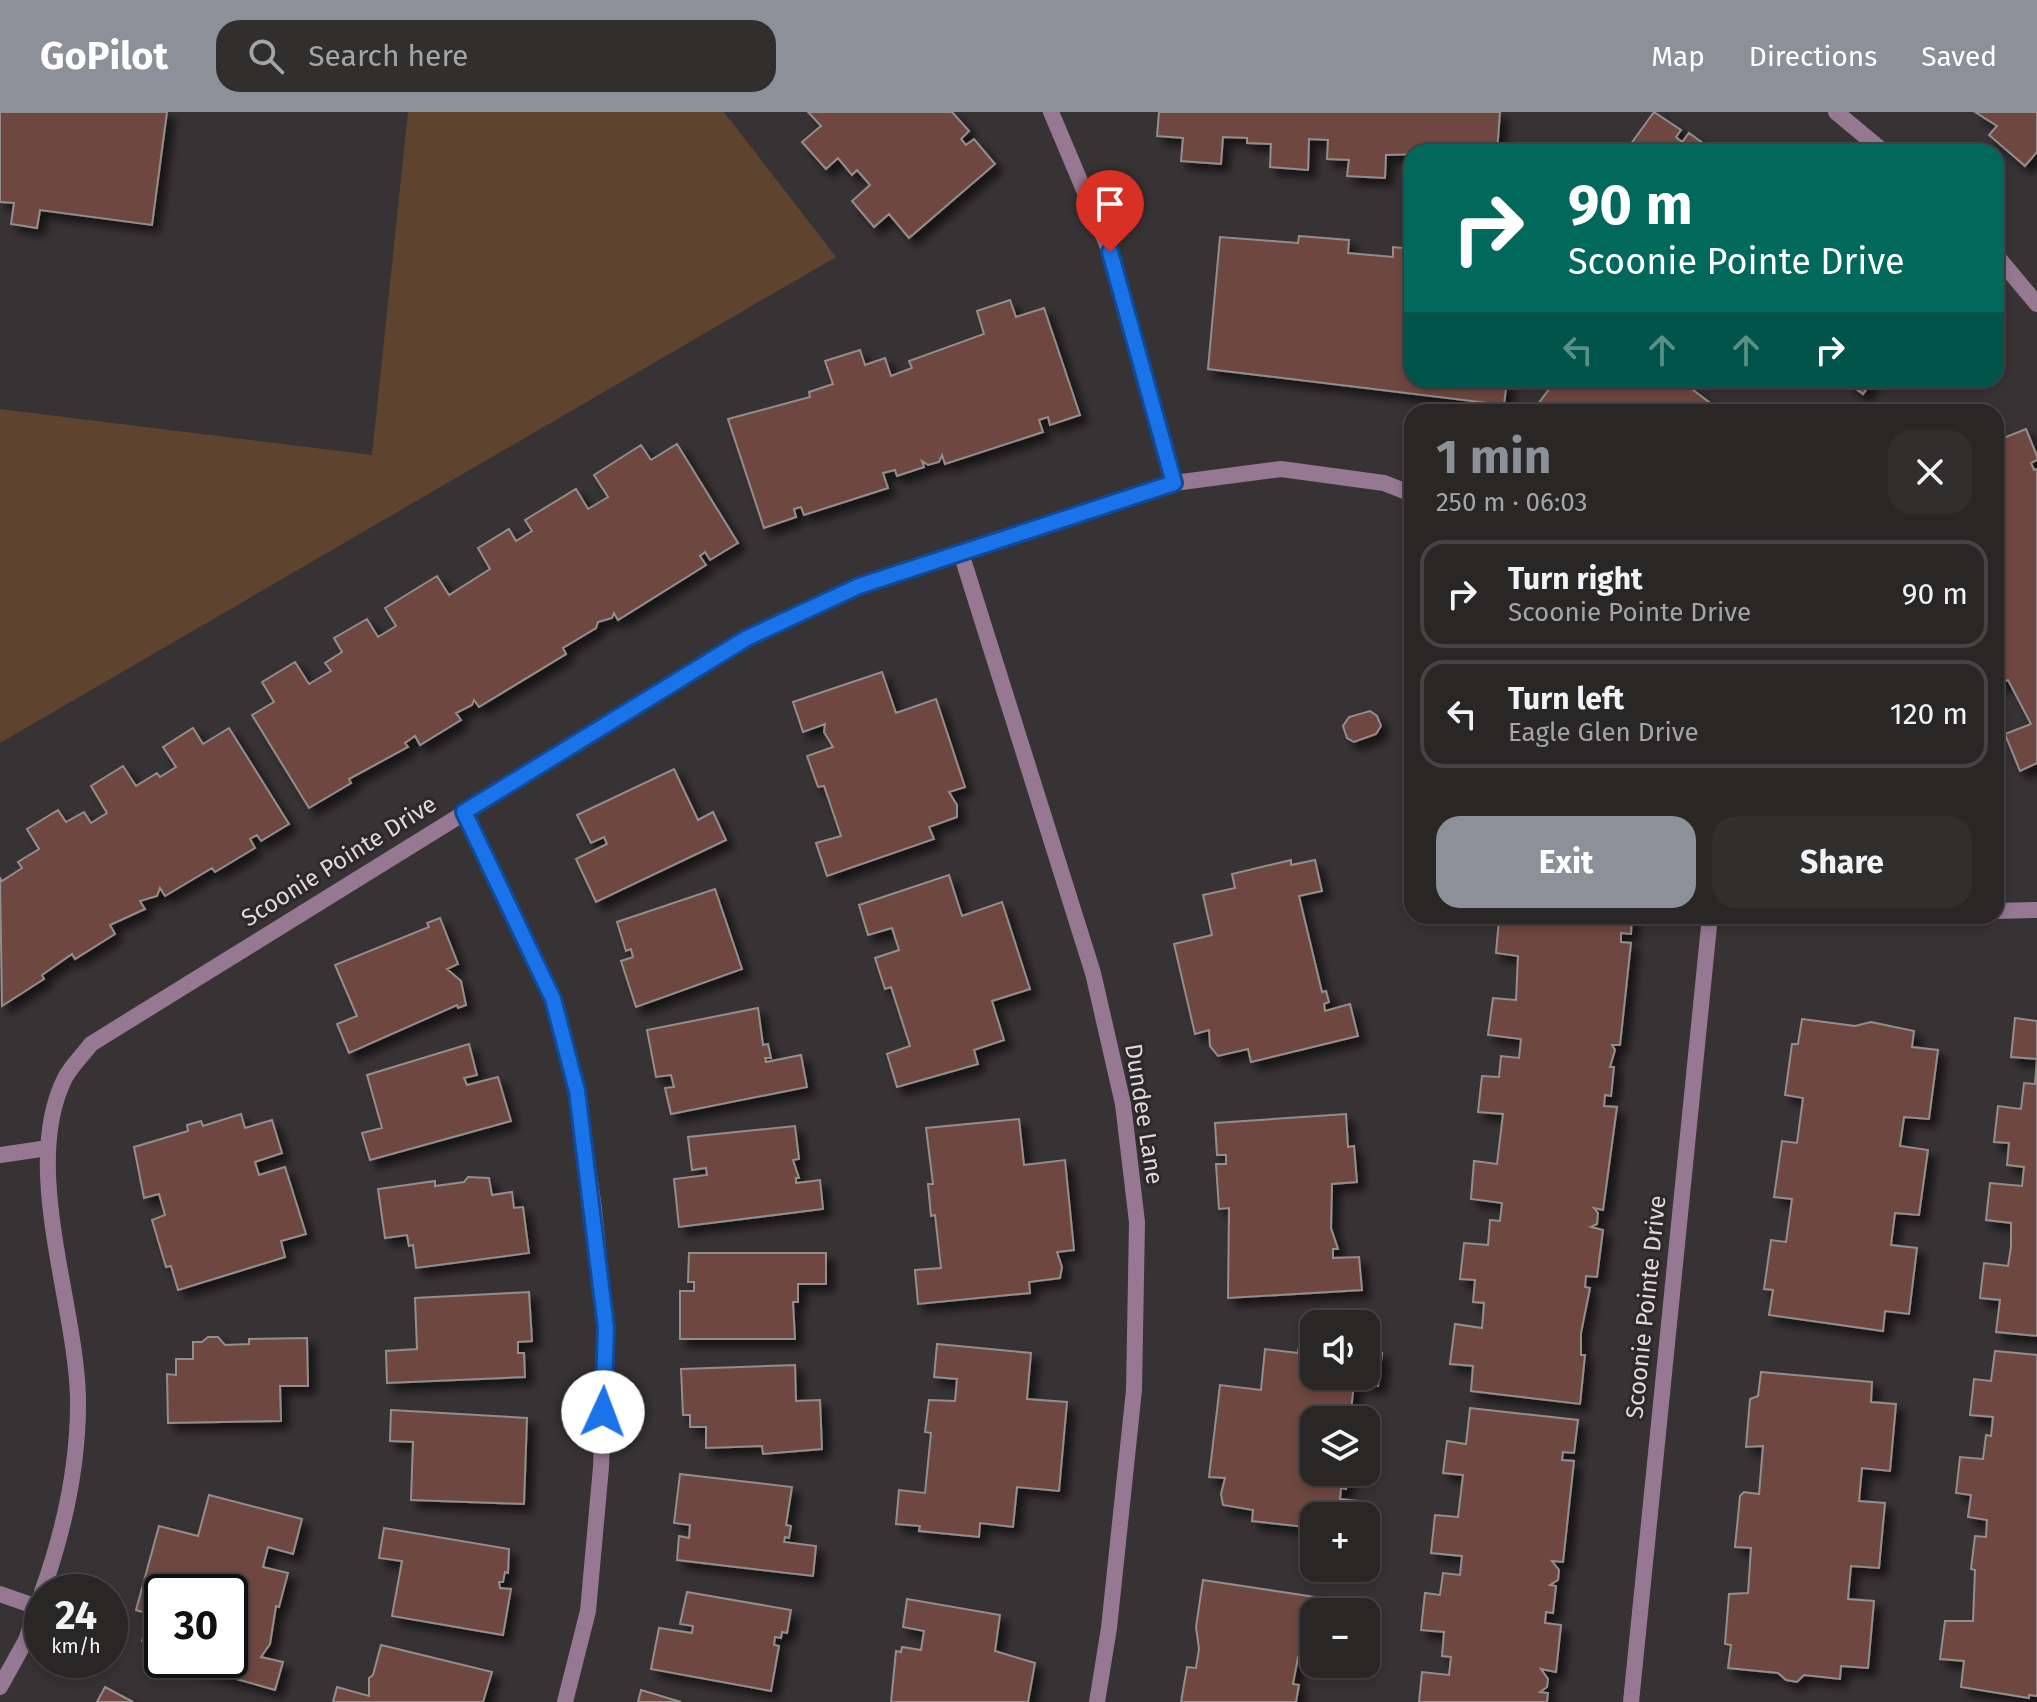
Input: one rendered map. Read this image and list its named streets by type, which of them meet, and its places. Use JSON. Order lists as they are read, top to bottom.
{
  "streets": {
    "street": ["Scoonie Pointe Drive", "Dundee Lane"]
  },
  "crossings": [
    ["Scoonie Pointe Drive", "Dundee Lane"]
  ],
  "page": {
    "header": "GoPilot",
    "search": "Search here",
    "nav": ["Map", "Directions", "Saved"],
    "turn": ["90 m", "Scoonie Pointe Drive"],
    "heading": ["1 min", "250 m · 06:03"],
    "list": [
      {
        "name": "Turn right",
        "note": "Scoonie Pointe Drive",
        "value": "90 m"
      },
      {
        "name": "Turn left",
        "note": "Eagle Glen Drive",
        "value": "120 m"
      }
    ],
    "buttons": ["Exit", "Share"],
    "map_buttons": ["+", "−"],
    "speed": "24 km/h",
    "limit": "30"
  }
}
